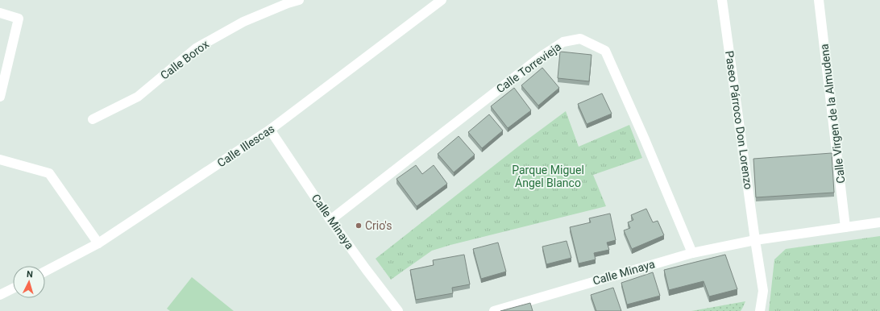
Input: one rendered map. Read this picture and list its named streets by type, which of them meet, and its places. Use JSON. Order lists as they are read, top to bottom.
{
  "streets": {
    "street": [
      "Calle Borox",
      "Calle Torrevieja",
      "Calle Virgen de la Almudena",
      "Paseo Párroco Don Lorenzo",
      "Calle Illescas",
      "Calle Minaya"
    ]
  },
  "crossings": [
    ["Calle Torrevieja", "Calle Minaya"],
    ["Calle Virgen de la Almudena", "Calle Minaya"],
    ["Paseo Párroco Don Lorenzo", "Calle Minaya"],
    ["Calle Illescas", "Calle Minaya"]
  ],
  "parks": ["Parque Miguel Ángel Blanco"],
  "places": ["Crio's"],
  "north": "top"
}
